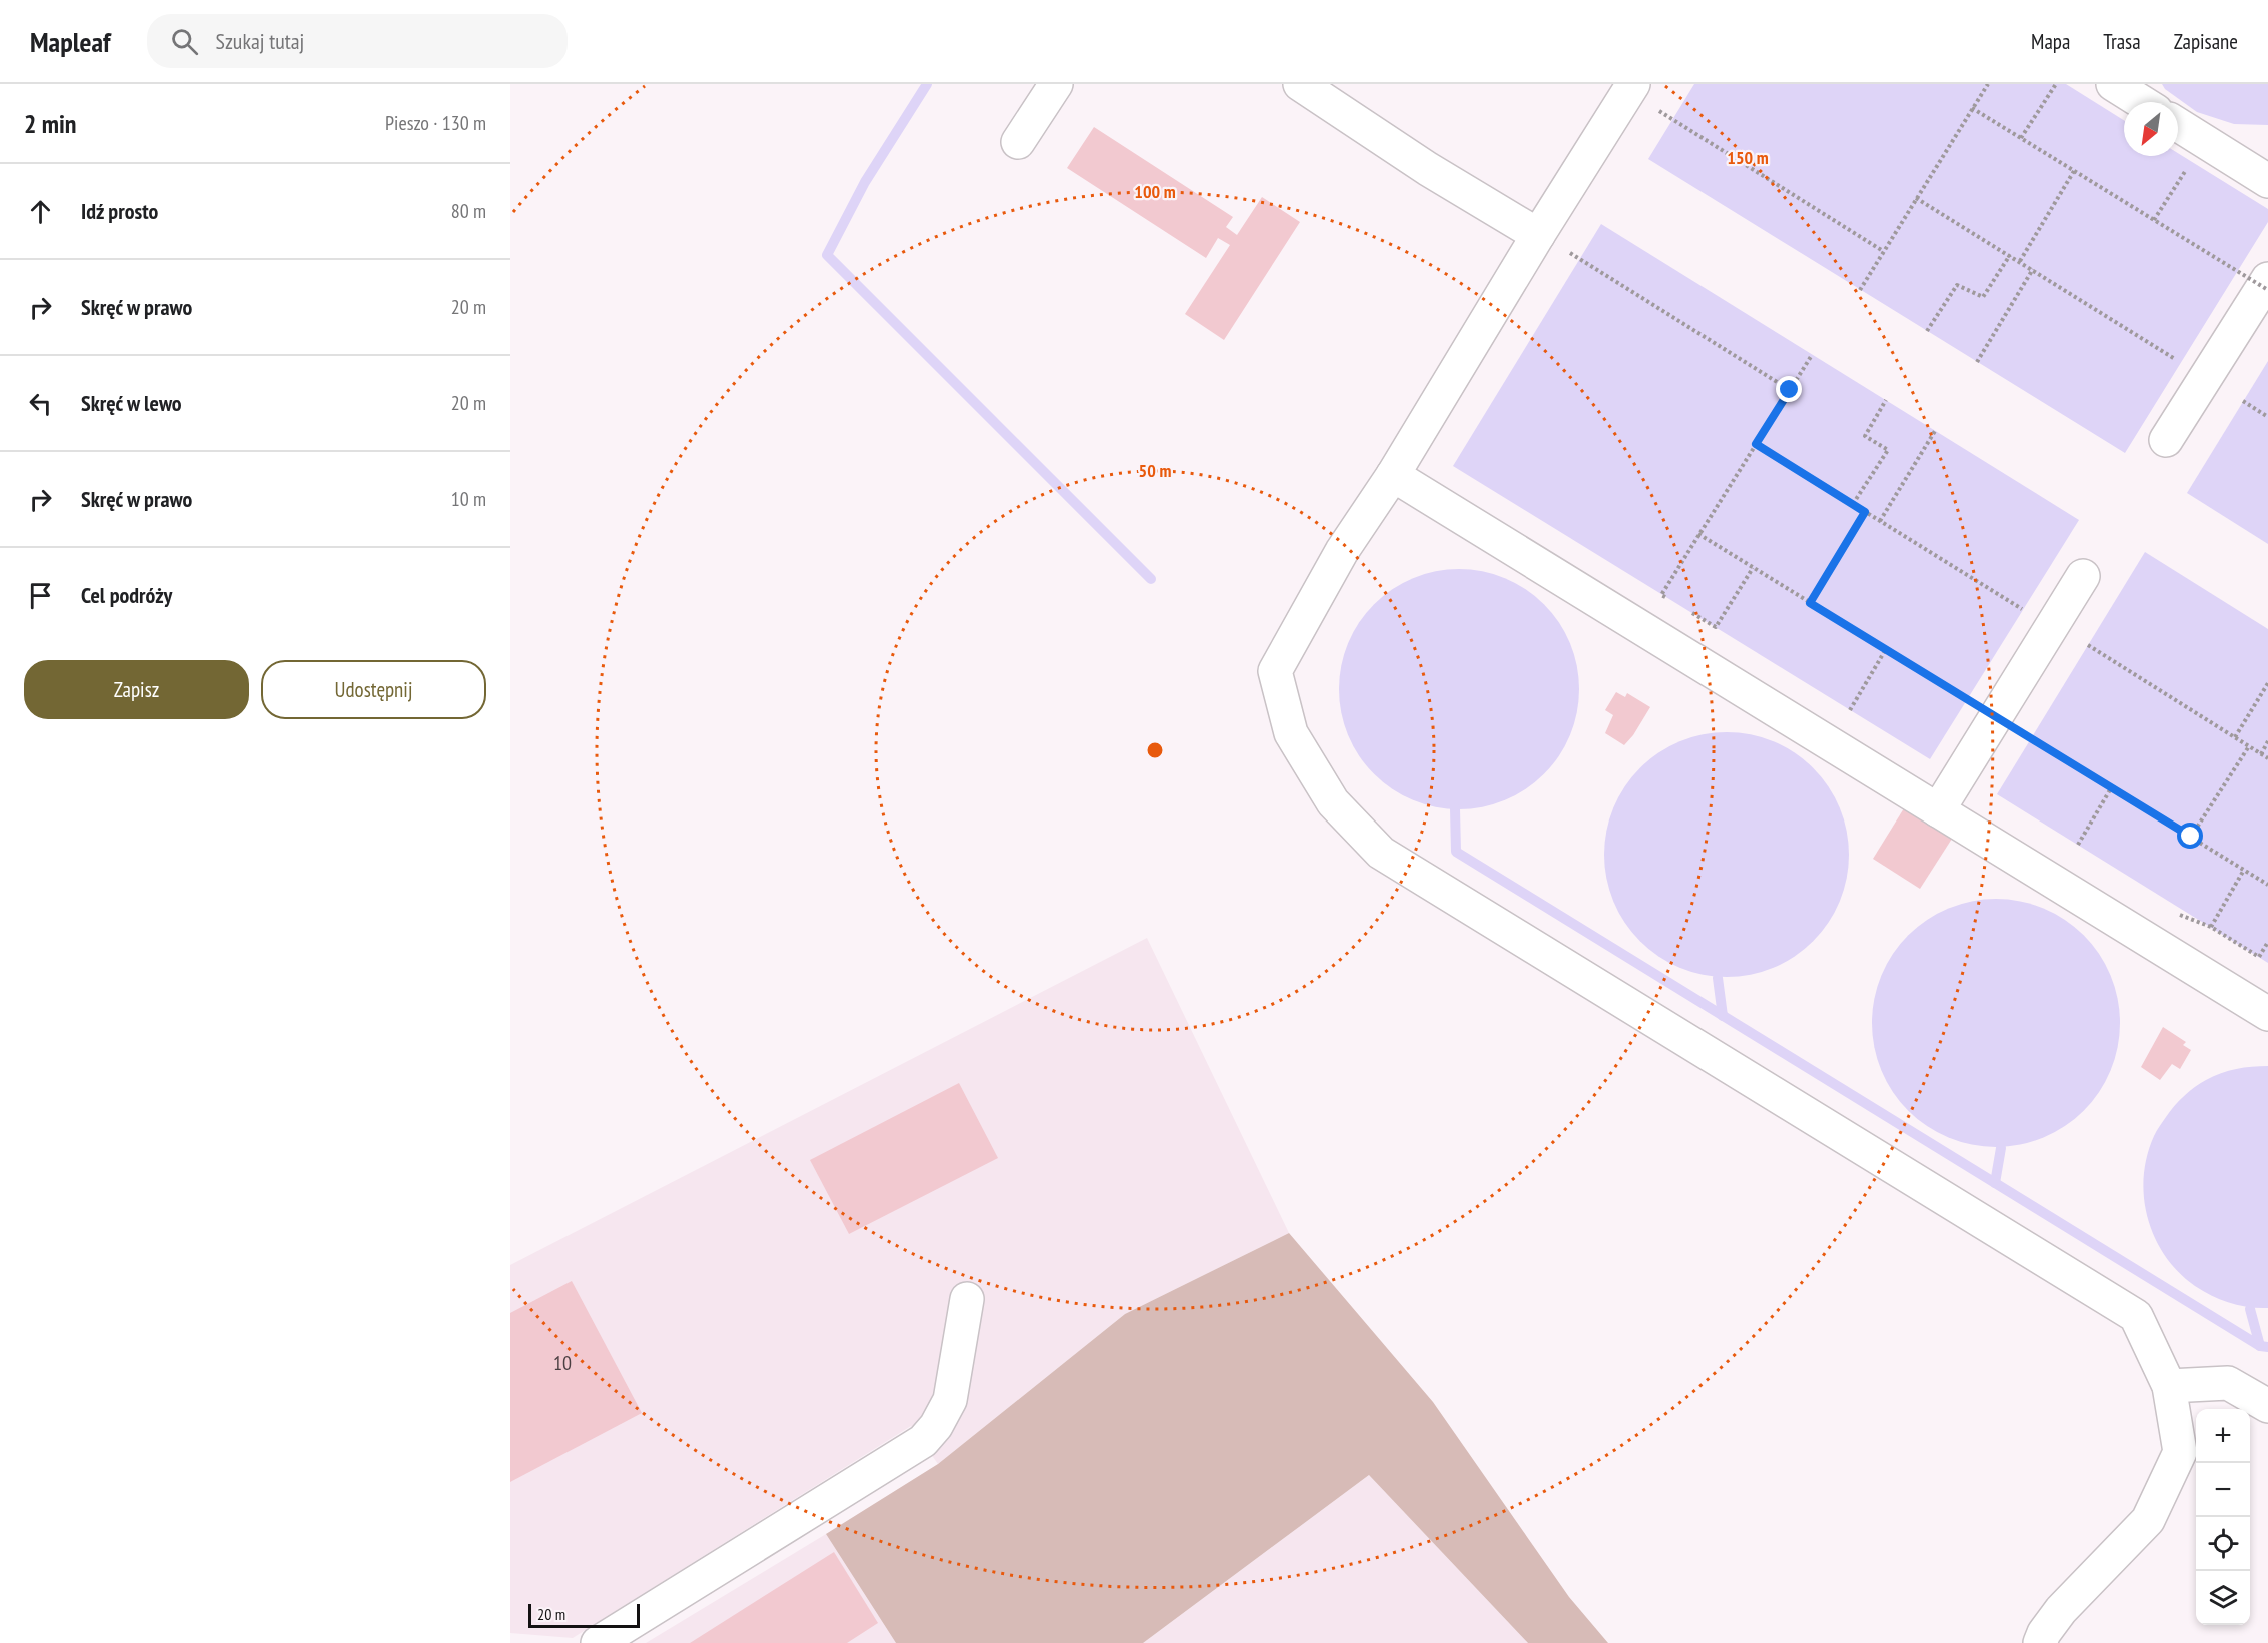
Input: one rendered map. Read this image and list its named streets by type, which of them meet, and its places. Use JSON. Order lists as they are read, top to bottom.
{
  "house_numbers": ["10"],
  "scale_bar": "20 m",
  "north": "bottom left",
  "page": {
    "header": "Mapleaf",
    "search": "Szukaj tutaj",
    "nav": ["Mapa", "Trasa", "Zapisane"],
    "heading": ["2 min", "Pieszo · 130 m"],
    "list": [
      ["Idź prosto", "80 m"],
      ["Skręć w prawo", "20 m"],
      ["Skręć w lewo", "20 m"],
      ["Skręć w prawo", "10 m"],
      "Cel podróży"
    ],
    "buttons": ["Zapisz", "Udostępnij"],
    "map_buttons": ["+", "−"],
    "scale": "20 m"
  },
  "rings": ["150 m", "100 m", "50 m"]
}
